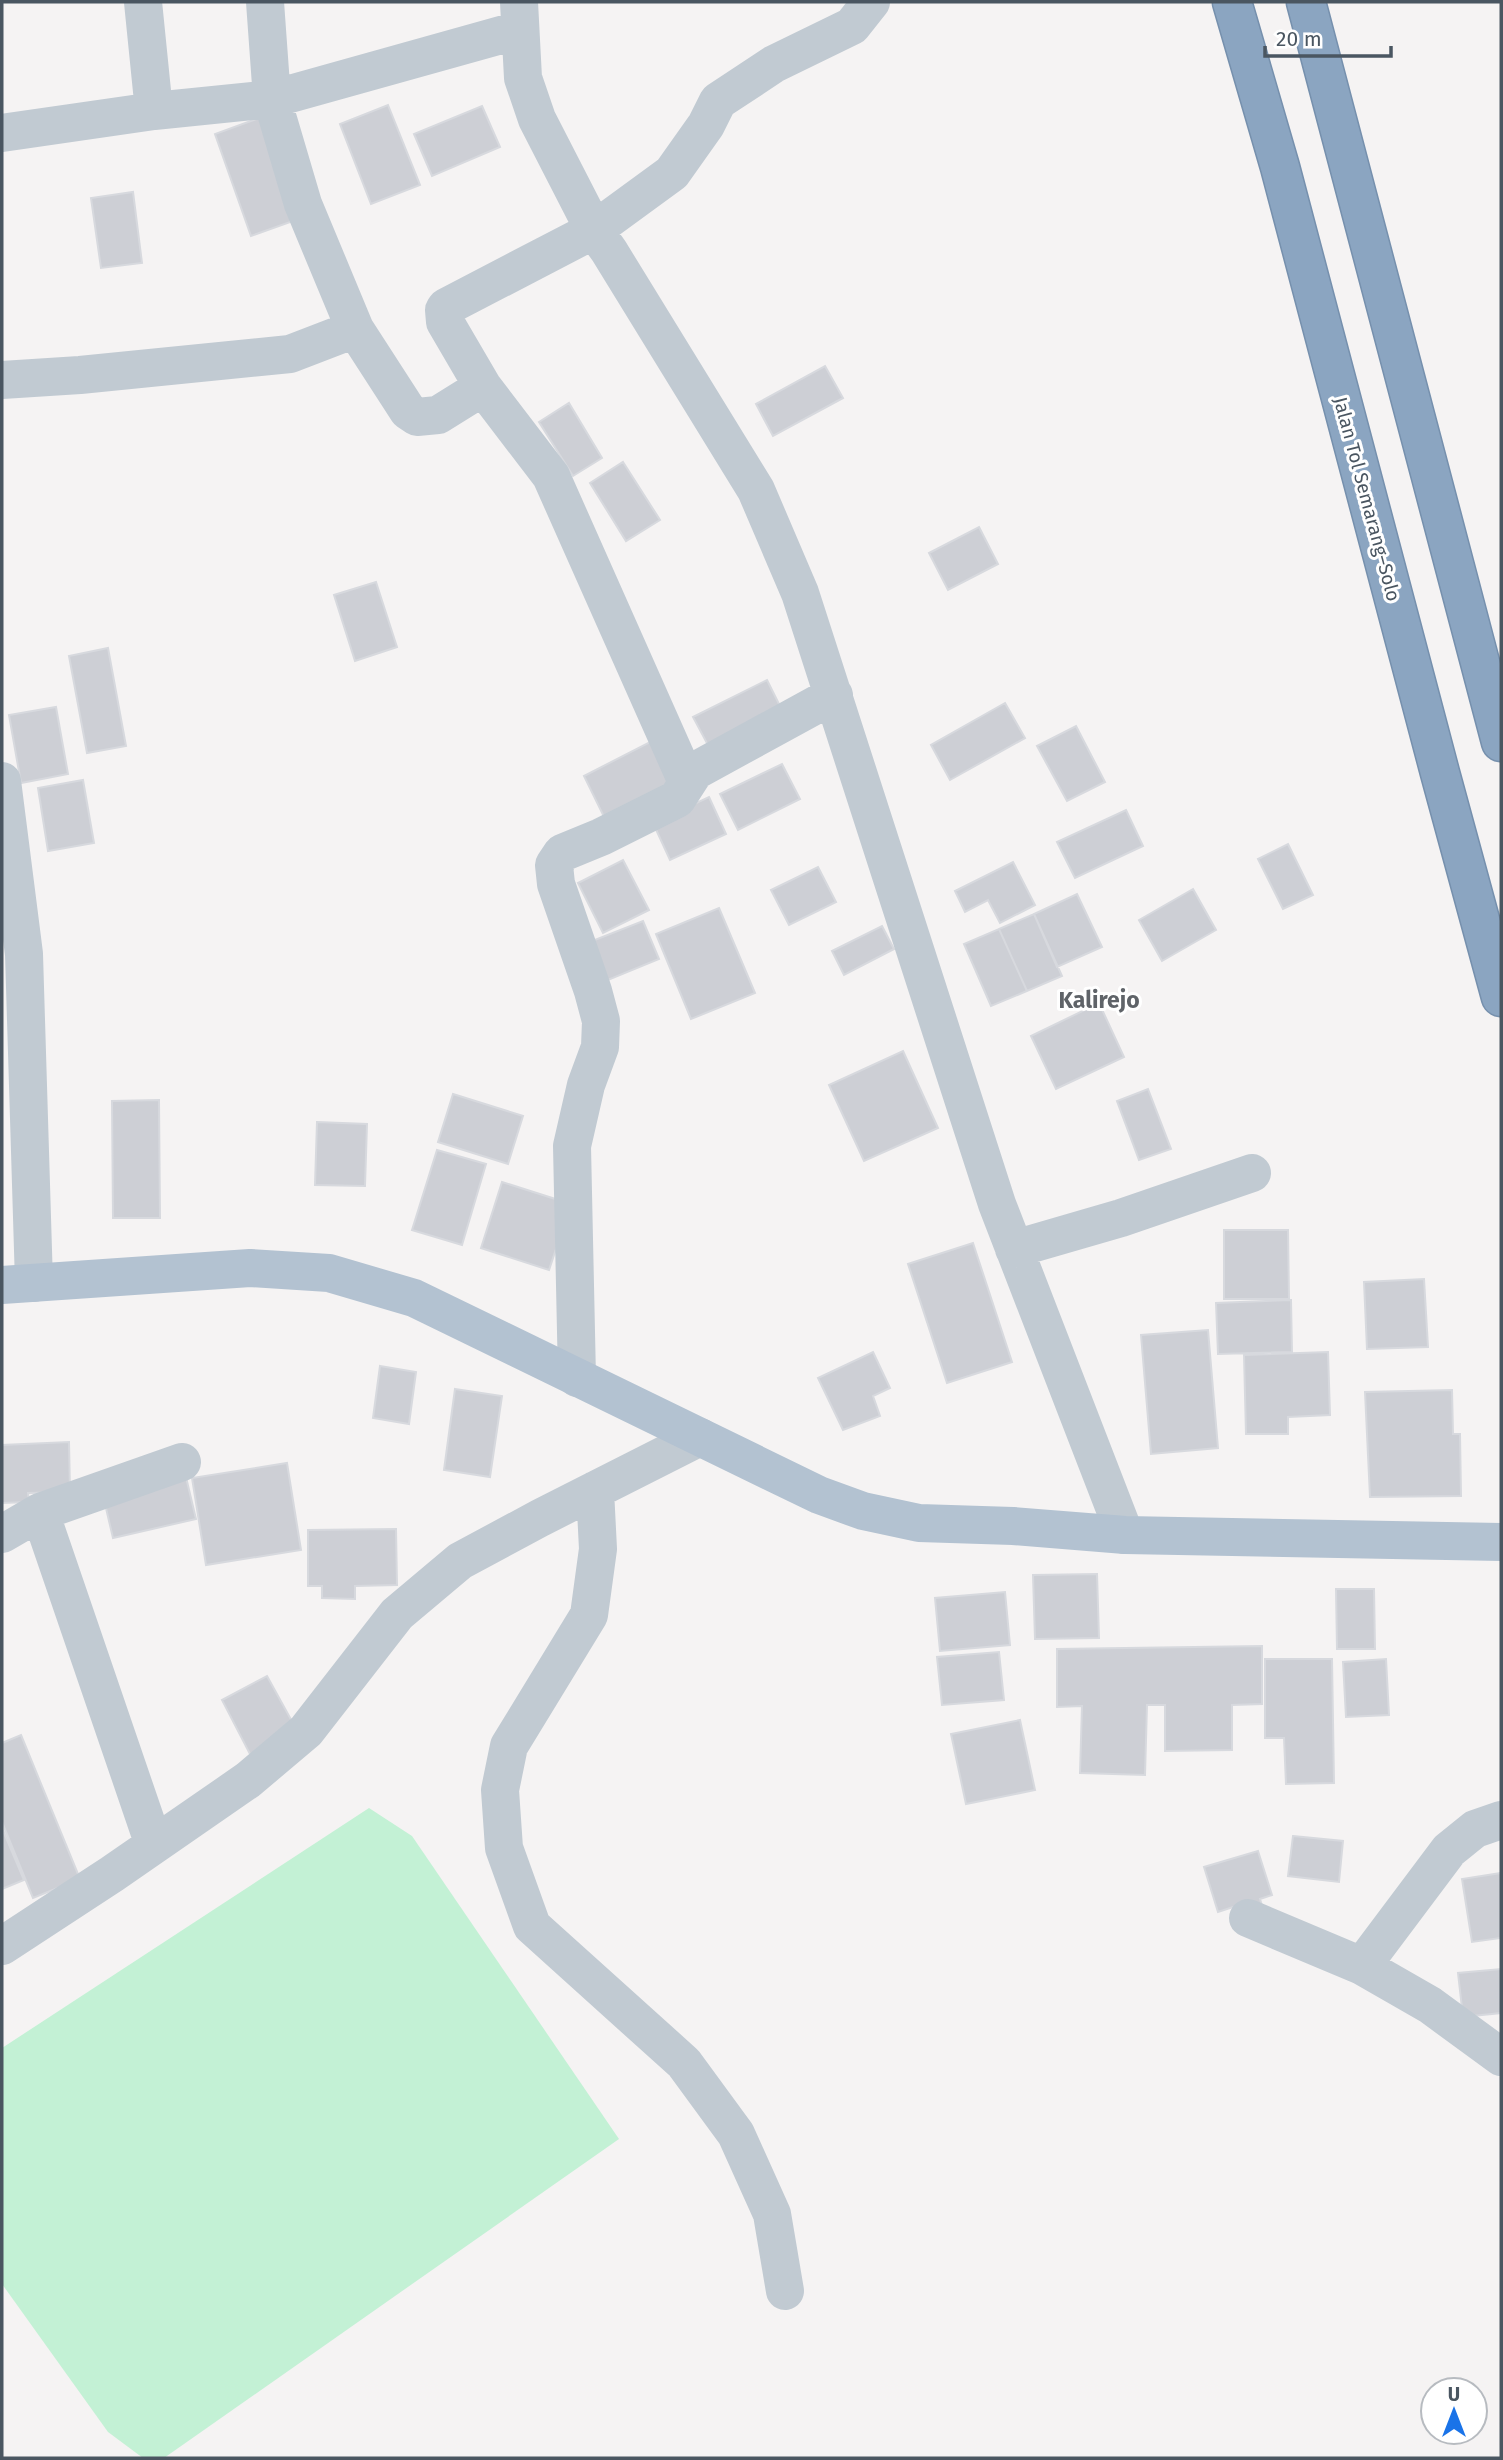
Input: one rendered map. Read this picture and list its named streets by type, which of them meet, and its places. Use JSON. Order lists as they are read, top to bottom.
{
  "streets": {
    "highway": ["Jalan Tol Semarang–Solo"]
  },
  "districts": ["Kalirejo"],
  "scale_bar": "20 m",
  "north": "top"
}
